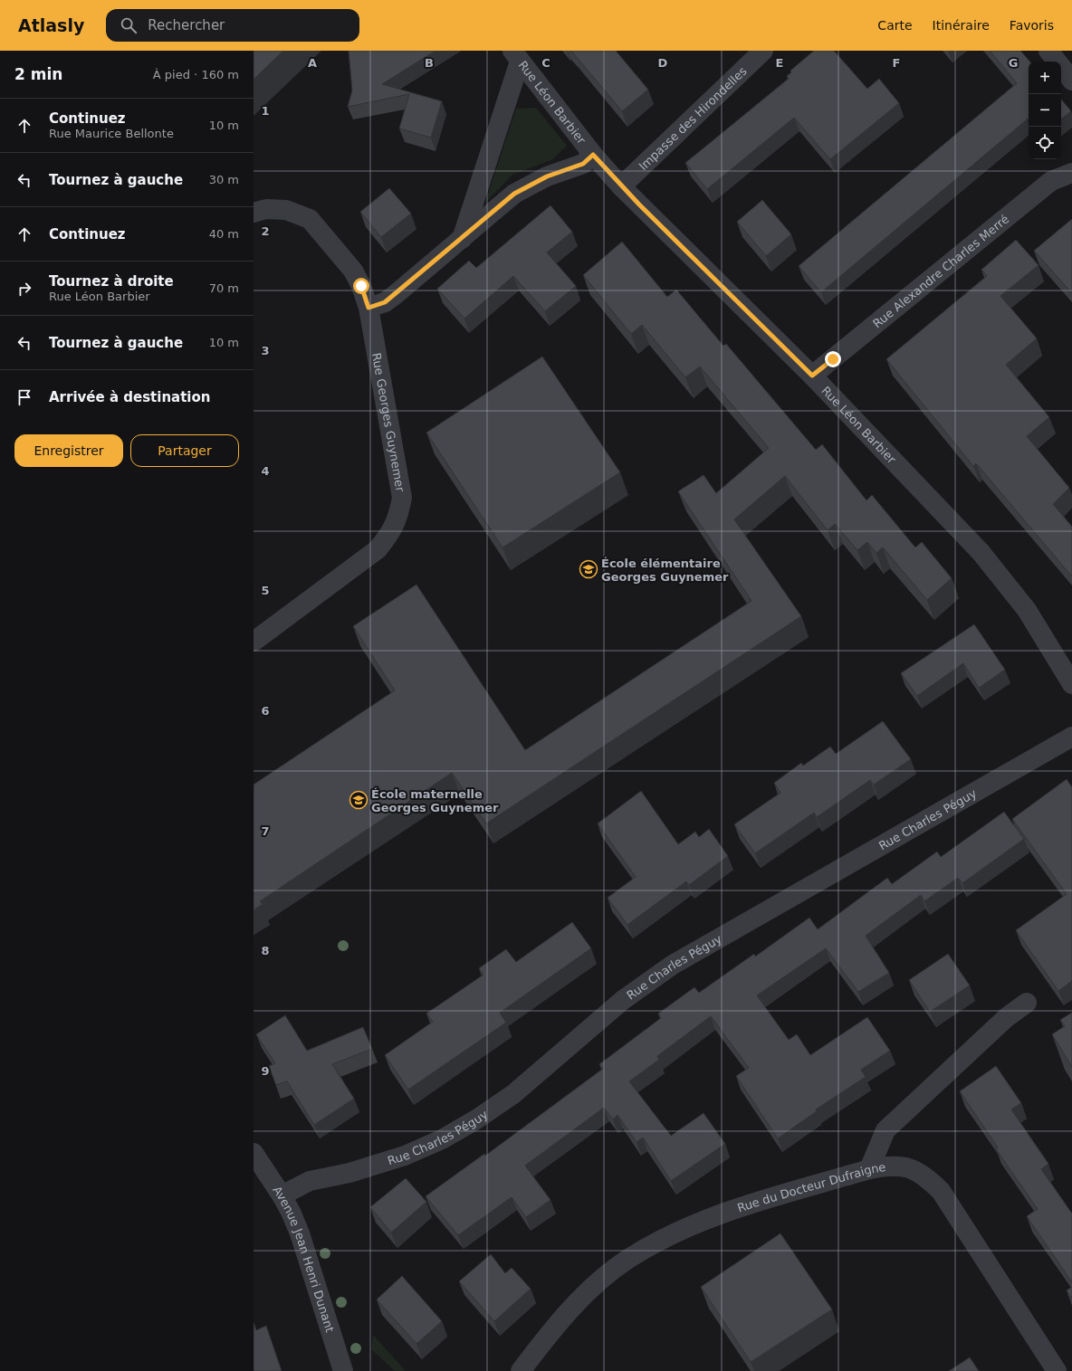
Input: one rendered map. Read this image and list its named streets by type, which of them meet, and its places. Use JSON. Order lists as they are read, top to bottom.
{
  "streets": {
    "street": [
      "Rue Léon Barbier",
      "Impasse des Hirondelles",
      "Rue Alexandre Charles Merré",
      "Rue Georges Guynemer",
      "Rue Charles Péguy",
      "Rue du Docteur Dufraigne",
      "Avenue Jean Henri Dunant"
    ]
  },
  "crossings": [
    ["Rue Léon Barbier", "Impasse des Hirondelles"],
    ["Rue Léon Barbier", "Rue Alexandre Charles Merré"],
    ["Rue Charles Péguy", "Avenue Jean Henri Dunant"]
  ],
  "places": {
    "school or university": ["École élémentaire Georges Guynemer", "École maternelle Georges Guynemer"]
  },
  "page": {
    "header": "Atlasly",
    "search": "Rechercher",
    "nav": ["Carte", "Itinéraire", "Favoris"],
    "heading": ["2 min", "À pied · 160 m"],
    "map_buttons": ["+", "−"],
    "list": [
      ["Continuez", "Rue Maurice Bellonte", "10 m"],
      ["Tournez à gauche", "30 m"],
      ["Continuez", "40 m"],
      ["Tournez à droite", "Rue Léon Barbier", "70 m"],
      ["Tournez à gauche", "10 m"],
      "Arrivée à destination"
    ],
    "buttons": ["Enregistrer", "Partager"]
  },
  "grid": {
    "columns": [
      "A",
      "B",
      "C",
      "D",
      "E",
      "F",
      "G"
    ],
    "rows": [
      "1",
      "2",
      "3",
      "4",
      "5",
      "6",
      "7",
      "8",
      "9"
    ]
  }
}
